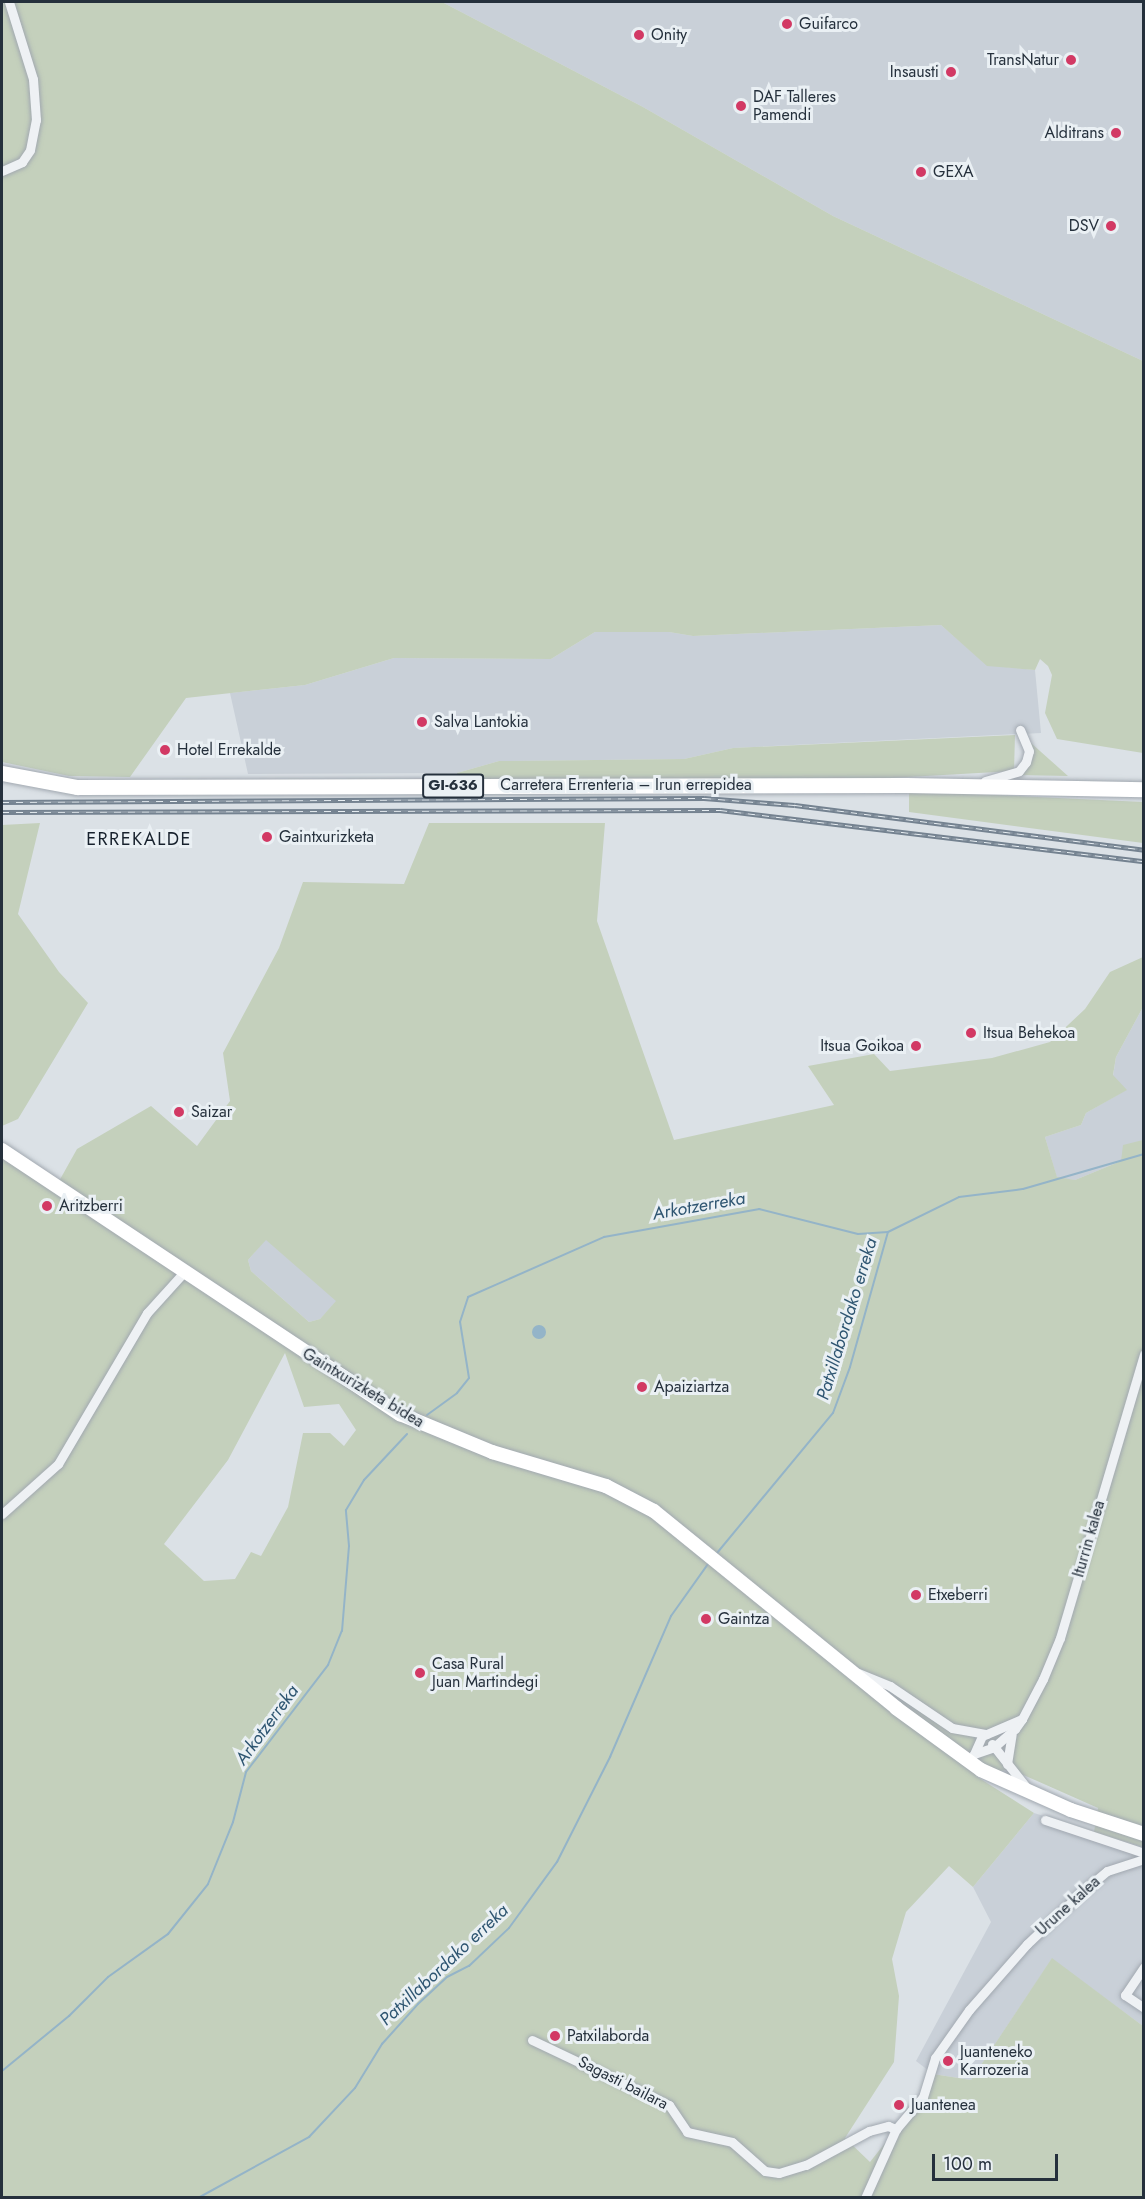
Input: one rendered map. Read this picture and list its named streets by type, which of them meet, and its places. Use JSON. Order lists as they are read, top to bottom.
{
  "streets": {
    "main road": ["Carretera Errenteria – Irun errepidea", "GI-636", "Gaintxurizketa bidea"],
    "street": ["Iturrin kalea", "Urune kalea", "Sagasti bailara"]
  },
  "crossings": [
    ["Gaintxurizketa bidea", "Iturrin kalea"],
    ["Urune kalea", "Sagasti bailara"]
  ],
  "districts": ["ERREKALDE"],
  "water": ["Arkotzerreka", "Patxillabordako erreka"],
  "places": [
    "Guifarco",
    "Onity",
    "TransNatur",
    "Insausti",
    "DAF Talleres Pamendi",
    "Alditrans",
    "GEXA",
    "DSV",
    "Salva Lantokia",
    "Hotel Errekalde",
    "Gaintxurizketa",
    "Itsua Behekoa",
    "Itsua Goikoa",
    "Saizar",
    "Aritzberri",
    "Apaiziartza",
    "Etxeberri",
    "Gaintza",
    "Casa Rural Juan Martindegi",
    "Patxilaborda",
    "Juanteneko Karrozeria",
    "Juantenea"
  ],
  "scale_bar": "100 m"
}
